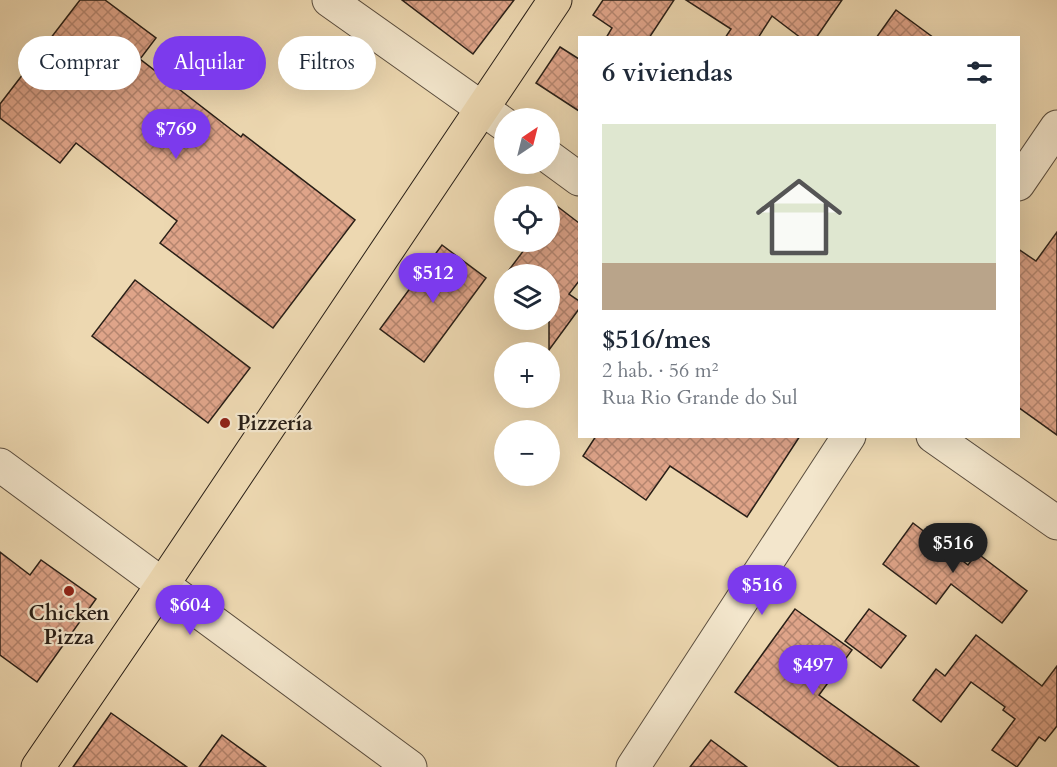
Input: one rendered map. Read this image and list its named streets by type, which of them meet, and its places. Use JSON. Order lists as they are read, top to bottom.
{
  "places": ["Pizzería", "Chicken Pizza"],
  "north": "top right",
  "page": {
    "chip": ["Comprar", "Alquilar", "Filtros"],
    "heading": "6 viviendas",
    "map_buttons": ["+", "−"],
    "list": [
      {
        "name": "$516/mes",
        "note": "2 hab. · 56 m² · Rua Rio Grande do Sul"
      }
    ],
    "price": [
      "$769",
      "$512",
      "$516",
      "$516",
      "$604",
      "$497"
    ]
  }
}
